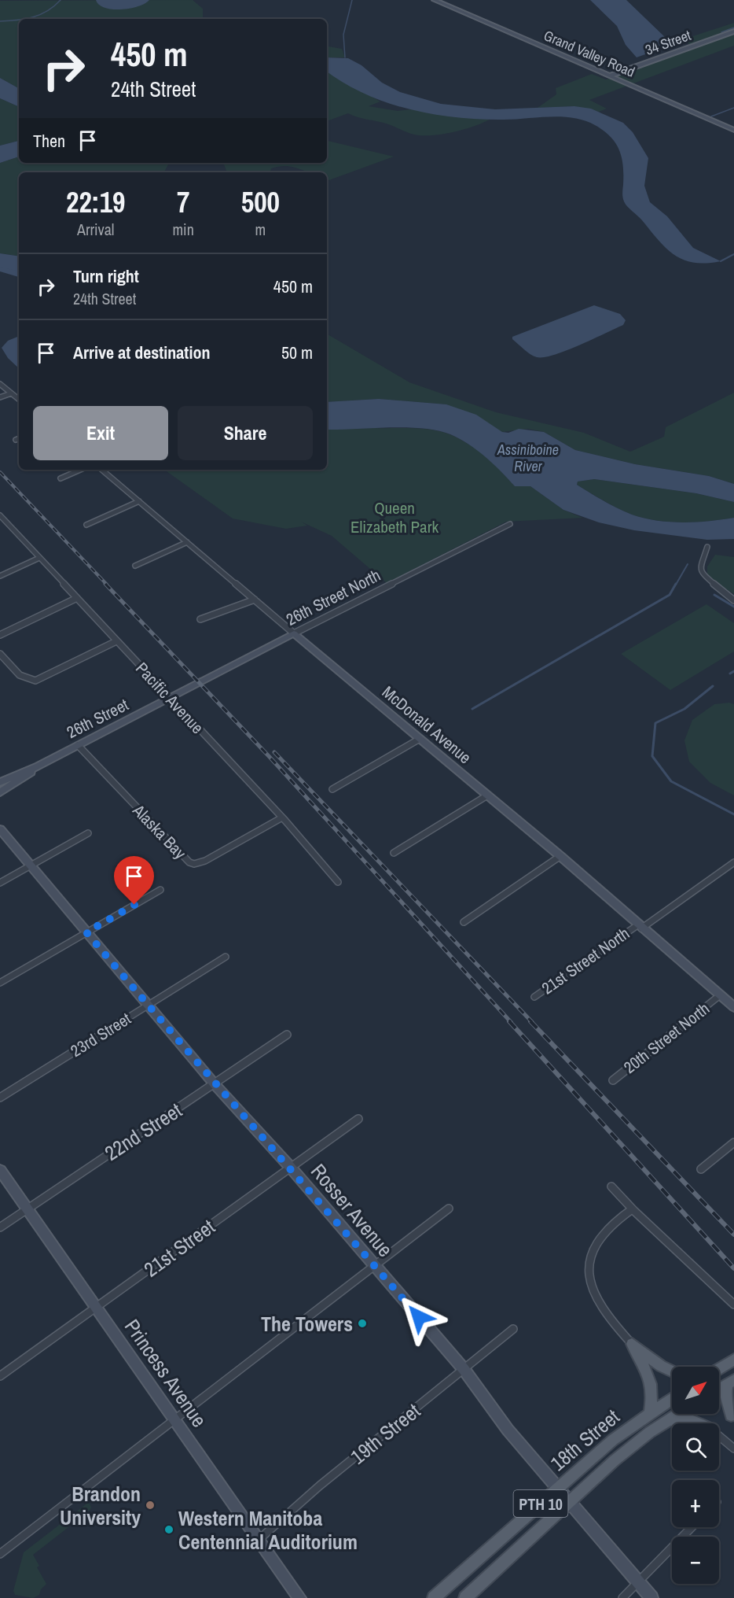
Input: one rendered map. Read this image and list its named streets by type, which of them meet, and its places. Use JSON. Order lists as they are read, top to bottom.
{
  "streets": {
    "main road": ["18th Street", "PTH 10"],
    "street": [
      "34 Street",
      "Grand Valley Road",
      "26th Street North",
      "Pacific Avenue",
      "26th Street",
      "McDonald Avenue",
      "Alaska Bay",
      "21st Street North",
      "23rd Street",
      "20th Street North",
      "22nd Street",
      "Rosser Avenue",
      "21st Street",
      "Princess Avenue",
      "19th Street"
    ]
  },
  "crossings": [
    ["34 Street", "Grand Valley Road"],
    ["26th Street North", "Pacific Avenue"],
    ["26th Street North", "26th Street"],
    ["26th Street North", "McDonald Avenue"],
    ["Pacific Avenue", "26th Street"],
    ["Pacific Avenue", "Alaska Bay"],
    ["26th Street", "Alaska Bay"],
    ["McDonald Avenue", "21st Street North"],
    ["McDonald Avenue", "20th Street North"],
    ["23rd Street", "Rosser Avenue"],
    ["22nd Street", "Rosser Avenue"],
    ["22nd Street", "Princess Avenue"],
    ["Rosser Avenue", "21st Street"],
    ["Rosser Avenue", "19th Street"],
    ["Rosser Avenue", "18th Street"],
    ["21st Street", "Princess Avenue"],
    ["Princess Avenue", "19th Street"]
  ],
  "water": ["Assiniboine River"],
  "parks": ["Queen Elizabeth Park"],
  "places": ["The Towers", "Brandon University", "Western Manitoba Centennial Auditorium"],
  "north": "top right",
  "page": {
    "turn": ["450 m", "24th Street"],
    "then": "Then",
    "eta": [
      "22:19",
      "Arrival",
      "7",
      "min",
      "500",
      "m"
    ],
    "list": [
      {
        "name": "Turn right",
        "note": "24th Street",
        "value": "450 m"
      },
      {
        "name": "Arrive at destination",
        "value": "50 m"
      }
    ],
    "buttons": ["Exit", "Share"],
    "map_buttons": ["+", "−"]
  }
}
